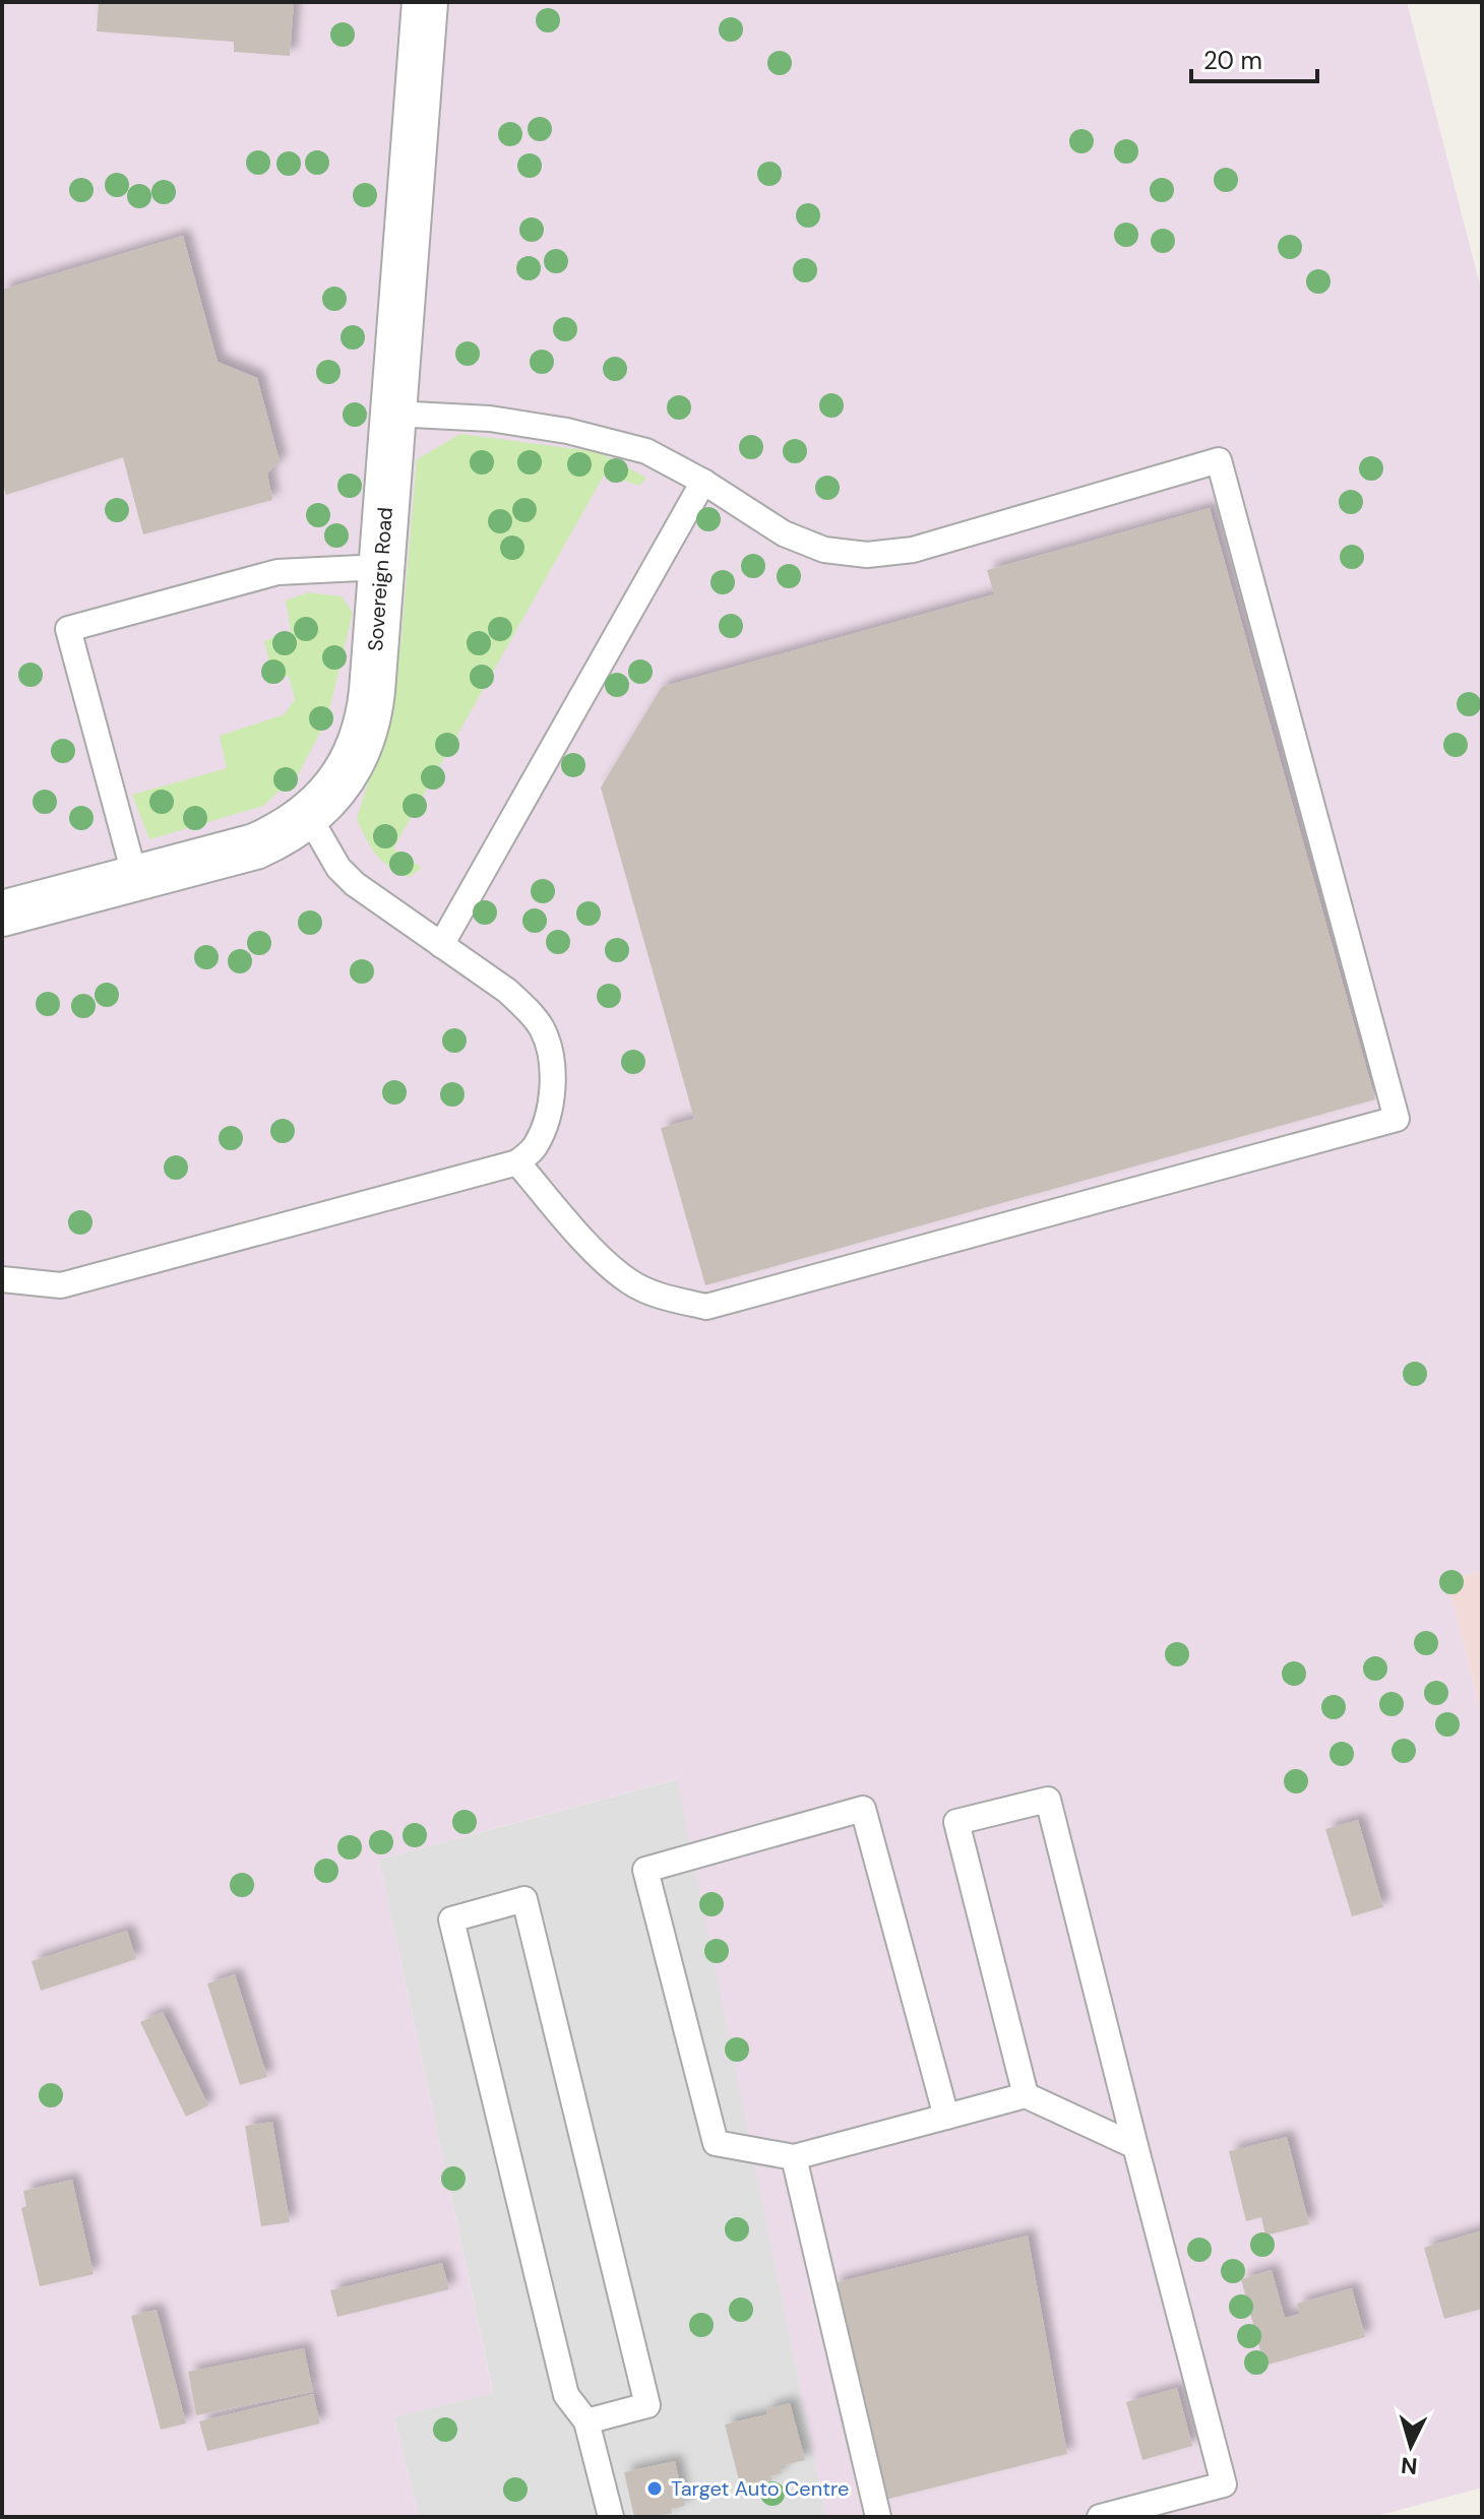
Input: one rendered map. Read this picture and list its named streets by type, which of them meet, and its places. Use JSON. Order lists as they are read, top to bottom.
{
  "streets": {
    "street": ["Sovereign Road"]
  },
  "places": ["Target Auto Centre"],
  "scale_bar": "20 m",
  "north": "bottom"
}
